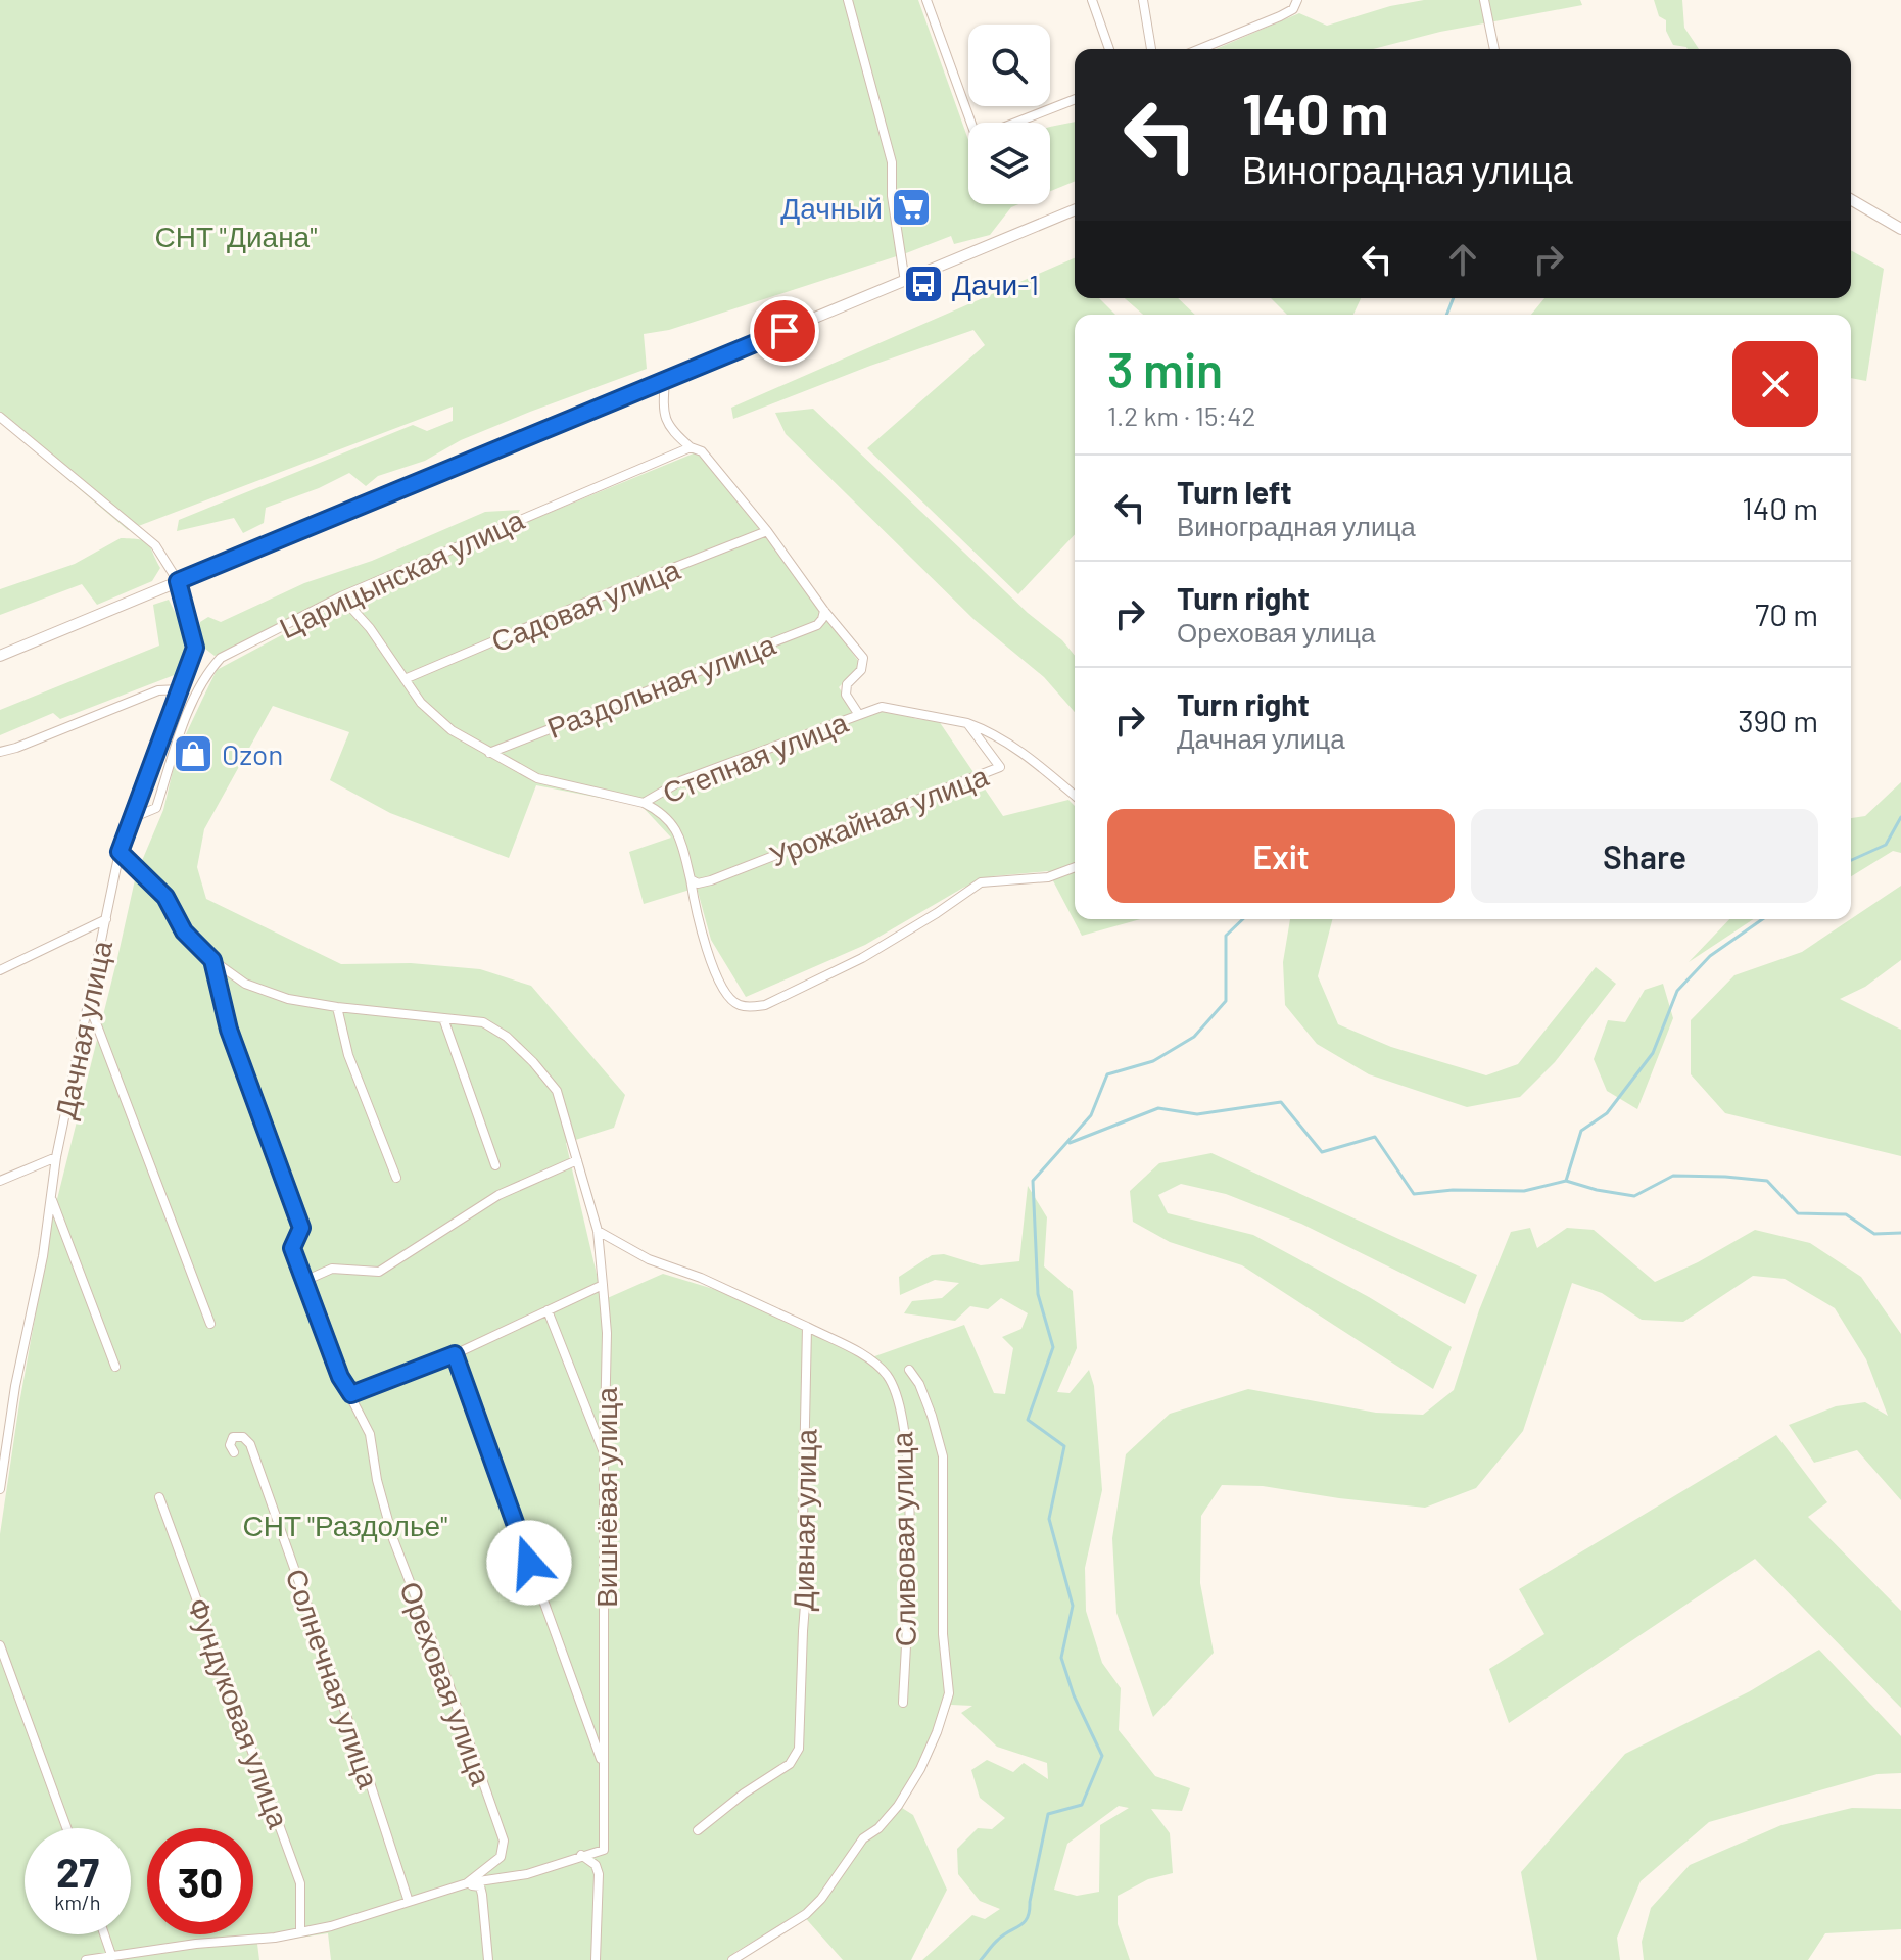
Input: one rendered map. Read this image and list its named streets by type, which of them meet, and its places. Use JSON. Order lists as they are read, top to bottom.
{
  "streets": {
    "street": [
      "Царицынская улица",
      "Садовая улица",
      "Раздольная улица",
      "Степная улица",
      "Урожайная улица",
      "Дачная улица",
      "Вишнёвая улица",
      "Дивная улица",
      "Сливовая улица",
      "Солнечная улица",
      "Ореховая улица",
      "Фундуковая улица"
    ]
  },
  "crossings": [
    ["Царицынская улица", "Степная улица"],
    ["Царицынская улица", "Дачная улица"],
    ["Садовая улица", "Степная улица"],
    ["Раздольная улица", "Степная улица"],
    ["Степная улица", "Урожайная улица"],
    ["Вишнёвая улица", "Ореховая улица"],
    ["Дивная улица", "Сливовая улица"],
    ["Солнечная улица", "Ореховая улица"],
    ["Ореховая улица", "Фундуковая улица"]
  ],
  "parks": ["СНТ \"Диана\"", "СНТ \"Раздолье\""],
  "places": {
    "supermarket": ["Дачный"],
    "bus stop": ["Дачи-1"],
    "shop": ["Ozon"]
  },
  "page": {
    "turn": ["140 m", "Виноградная улица"],
    "heading": ["3 min", "1.2 km · 15:42"],
    "list": [
      {
        "name": "Turn left",
        "note": "Виноградная улица",
        "value": "140 m"
      },
      {
        "name": "Turn right",
        "note": "Ореховая улица",
        "value": "70 m"
      },
      {
        "name": "Turn right",
        "note": "Дачная улица",
        "value": "390 m"
      }
    ],
    "buttons": ["Exit", "Share"],
    "speed": "27 km/h",
    "limit": "30"
  }
}
